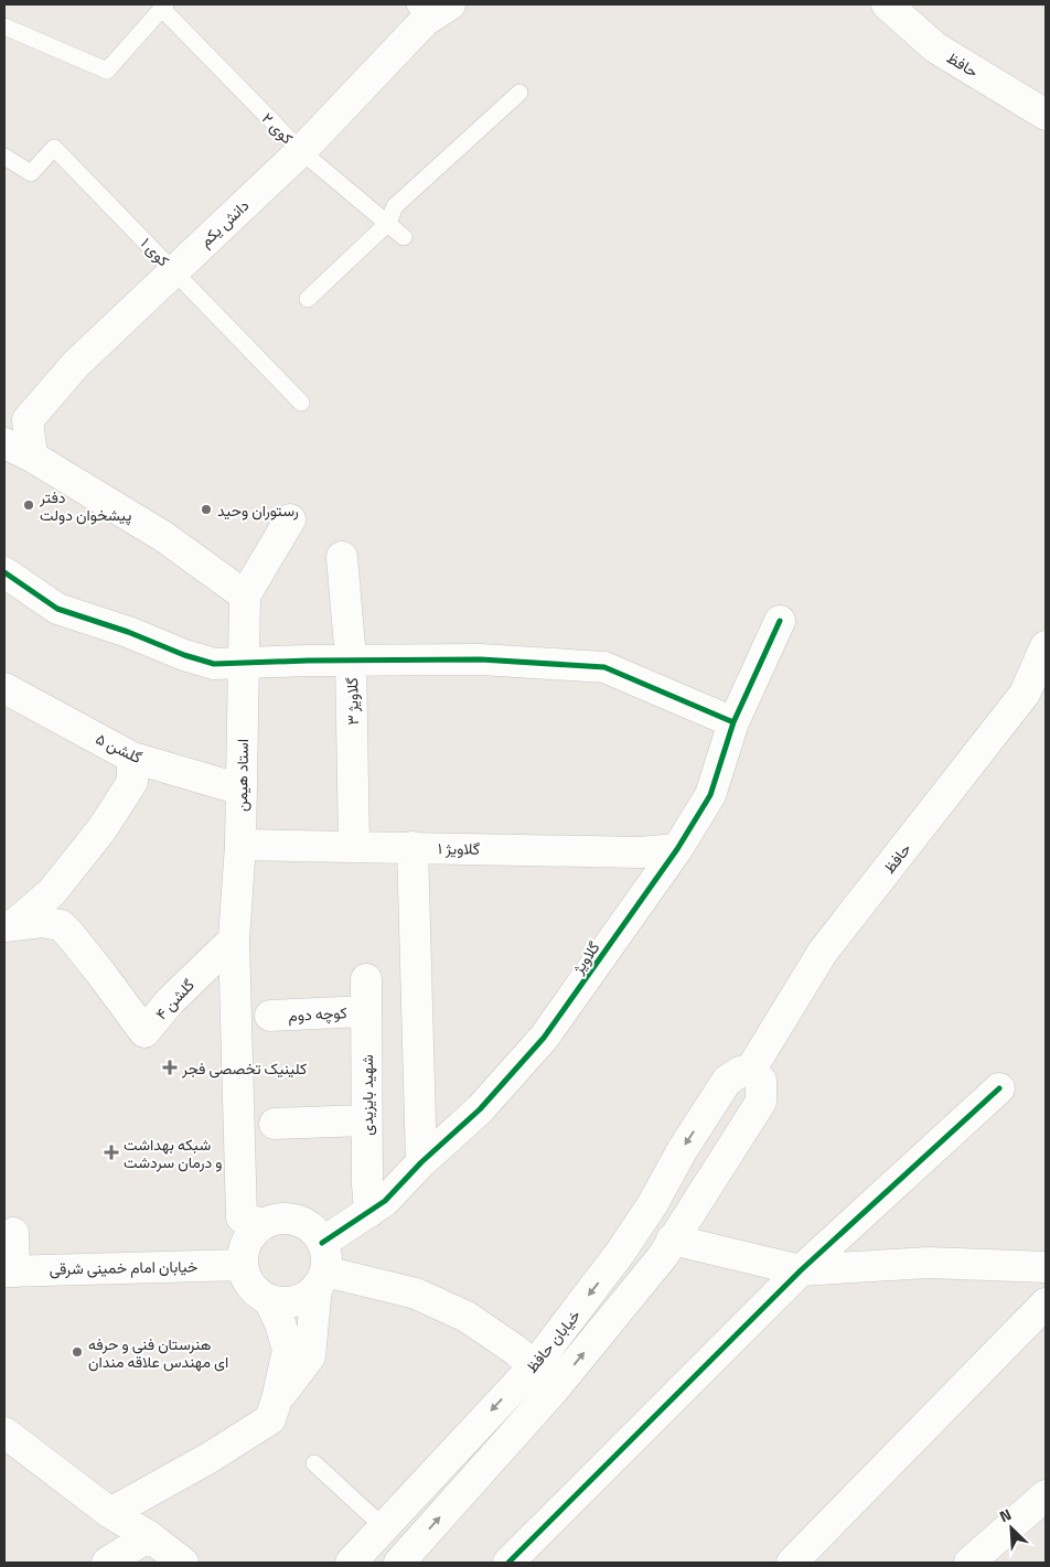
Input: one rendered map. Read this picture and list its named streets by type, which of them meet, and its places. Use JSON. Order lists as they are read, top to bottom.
{
  "streets": {
    "street": [
      "حافظ",
      "دانش یکم",
      "گلاویژ ۳",
      "گلشن ۵",
      "استاد هیمن",
      "گلاویژ ۱",
      "گلاویژ",
      "گلشن ۴",
      "کوچه دوم",
      "شهید بایزیدی",
      "خیابان امام خمینی شرقی",
      "خیابان حافظ"
    ],
    "lane": ["کوی ۲", "کوی ۱"]
  },
  "crossings": [
    ["حافظ", "خیابان حافظ"],
    ["کوی ۲", "دانش یکم"],
    ["دانش یکم", "کوی ۱"],
    ["گلاویژ ۳", "گلاویژ ۱"],
    ["گلشن ۵", "استاد هیمن"],
    ["استاد هیمن", "گلاویژ ۱"],
    ["استاد هیمن", "گلاویژ"],
    ["استاد هیمن", "گلشن ۴"],
    ["استاد هیمن", "خیابان امام خمینی شرقی"],
    ["گلاویژ ۱", "گلاویژ"],
    ["گلاویژ", "شهید بایزیدی"],
    ["گلاویژ", "خیابان امام خمینی شرقی"],
    ["کوچه دوم", "شهید بایزیدی"]
  ],
  "places": {
    "other": ["دفتر پیشخوان دولت", "رستوران وحید", "هنرستان فنی و حرفه ای مهندس علاقه مندان"],
    "health": ["کلینیک تخصصی فجر", "شبکه بهداشت و درمان سردشت"]
  },
  "north": "top left"
}
